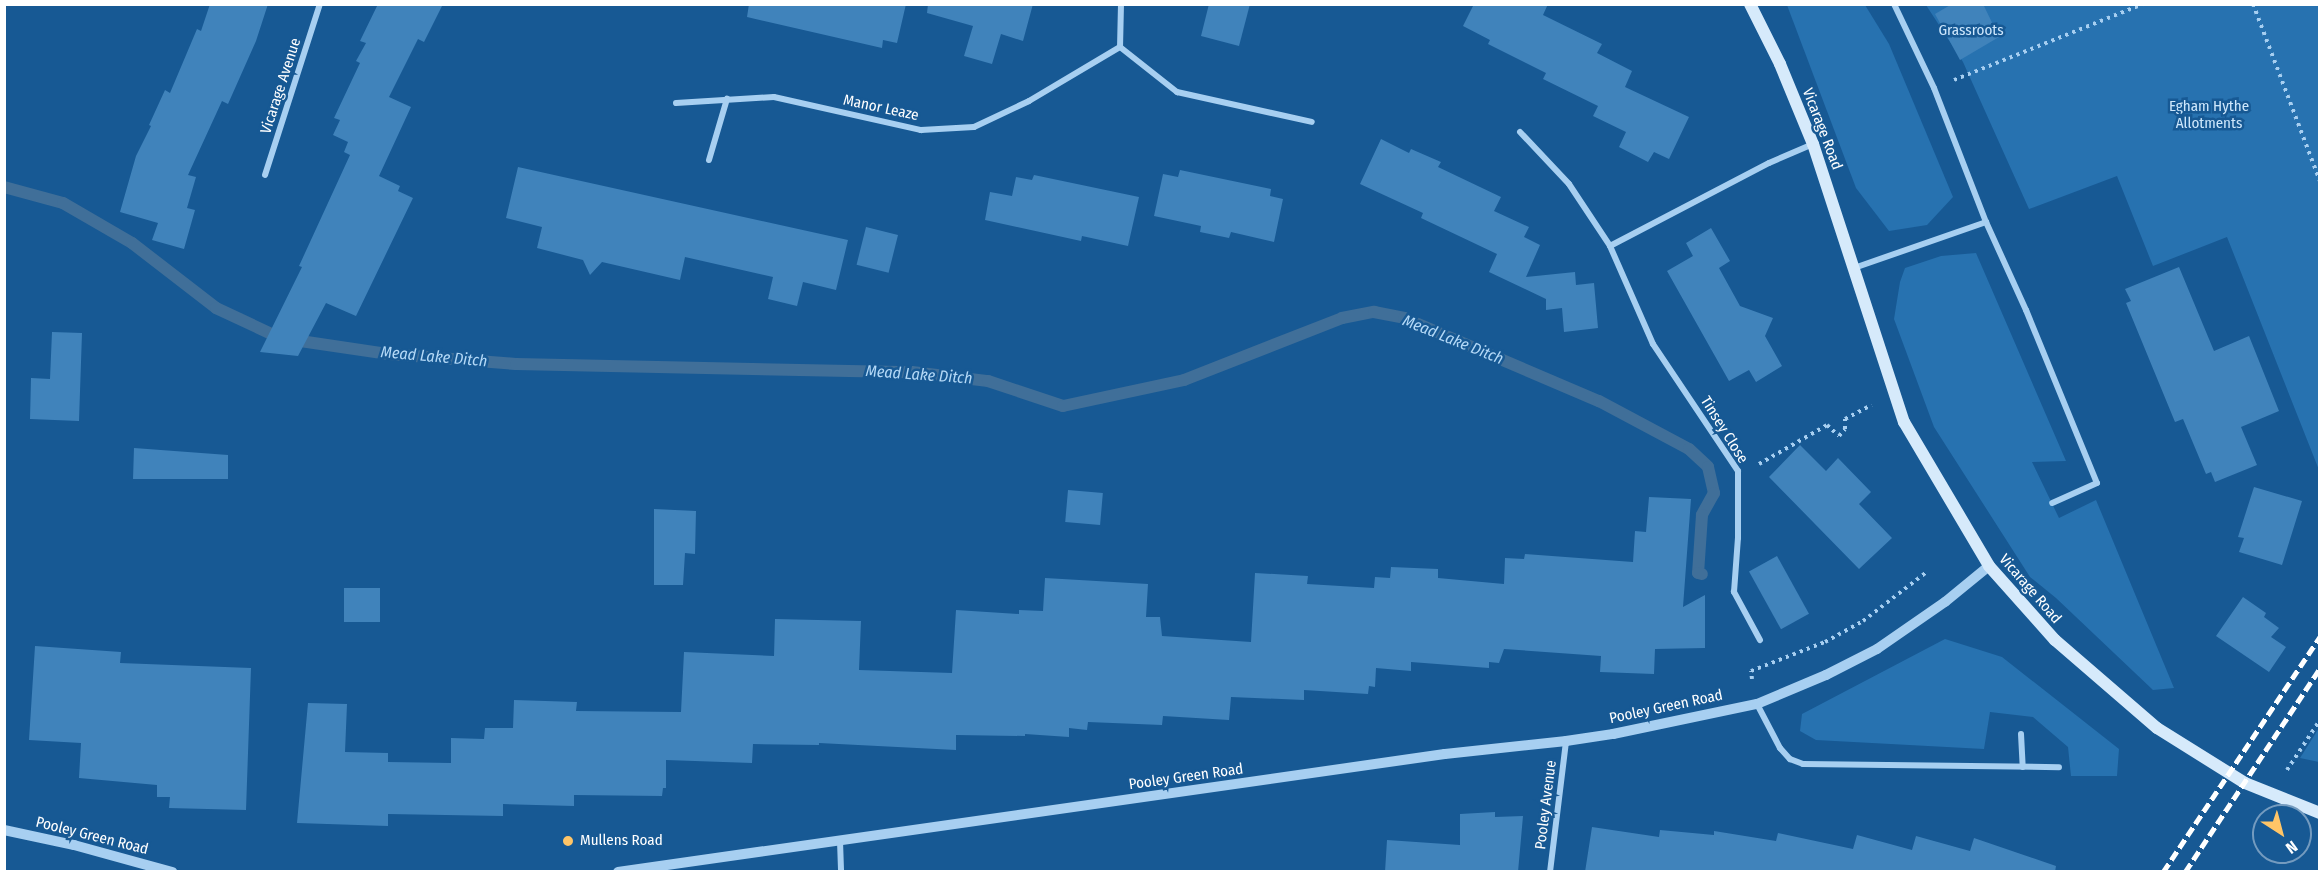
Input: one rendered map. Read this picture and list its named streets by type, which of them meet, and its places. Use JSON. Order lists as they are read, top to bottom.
{
  "streets": {
    "main road": ["Vicarage Road"],
    "street": [
      "Vicarage Avenue",
      "Manor Leaze",
      "Tinsey Close",
      "Pooley Green Road",
      "Pooley Avenue"
    ]
  },
  "crossings": [
    ["Vicarage Road", "Pooley Green Road"],
    ["Pooley Green Road", "Pooley Avenue"]
  ],
  "water": ["Mead Lake Ditch"],
  "parks": ["Grassroots", "Egham Hythe Allotments"],
  "places": ["Mullens Road"],
  "north": "bottom right"
}
